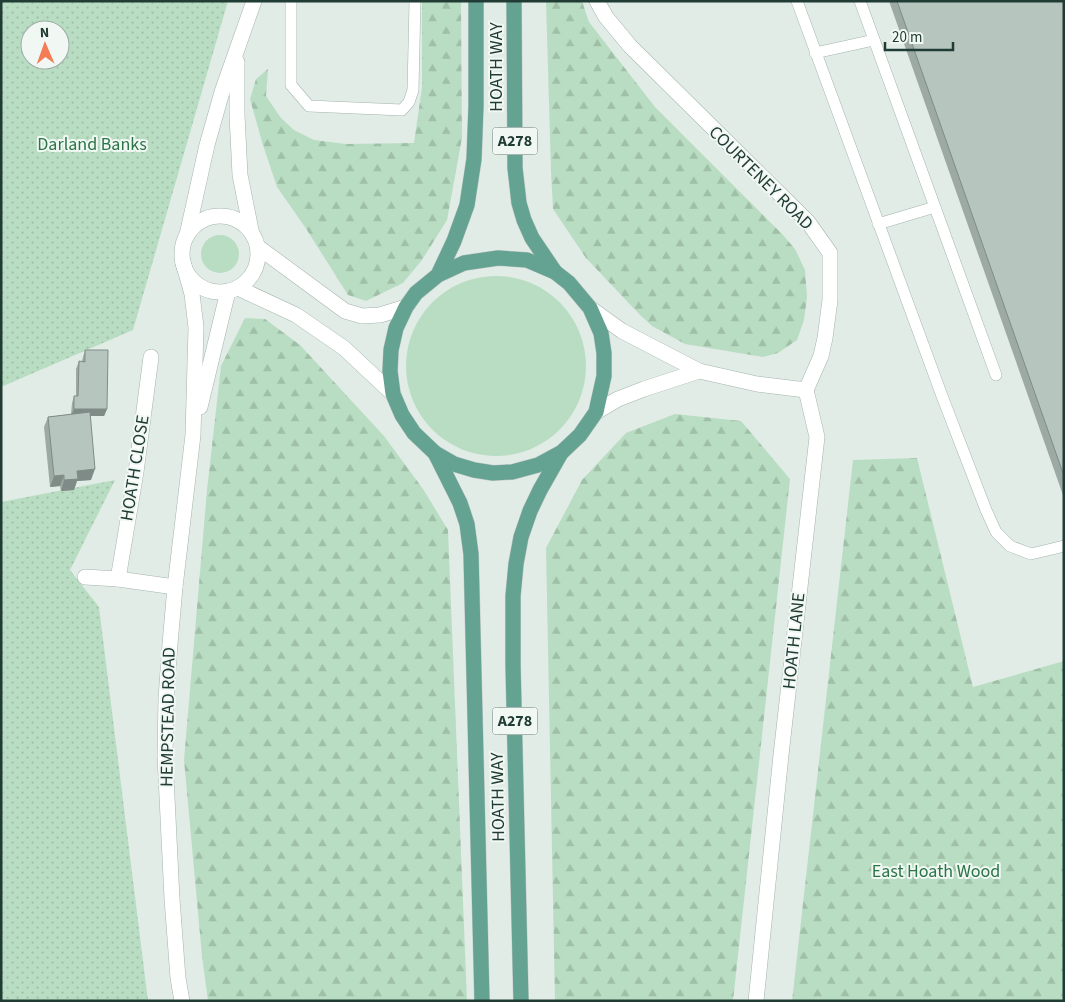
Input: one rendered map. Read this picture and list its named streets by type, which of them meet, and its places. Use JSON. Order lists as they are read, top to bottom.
{
  "streets": {
    "main road": ["HOATH WAY", "A278"],
    "street": [
      "COURTENEY ROAD",
      "HOATH CLOSE",
      "HOATH LANE",
      "HEMPSTEAD ROAD"
    ]
  },
  "crossings": [
    ["COURTENEY ROAD", "HOATH LANE"]
  ],
  "parks": ["Darland Banks", "East Hoath Wood"],
  "scale_bar": "20 m",
  "north": "top"
}
